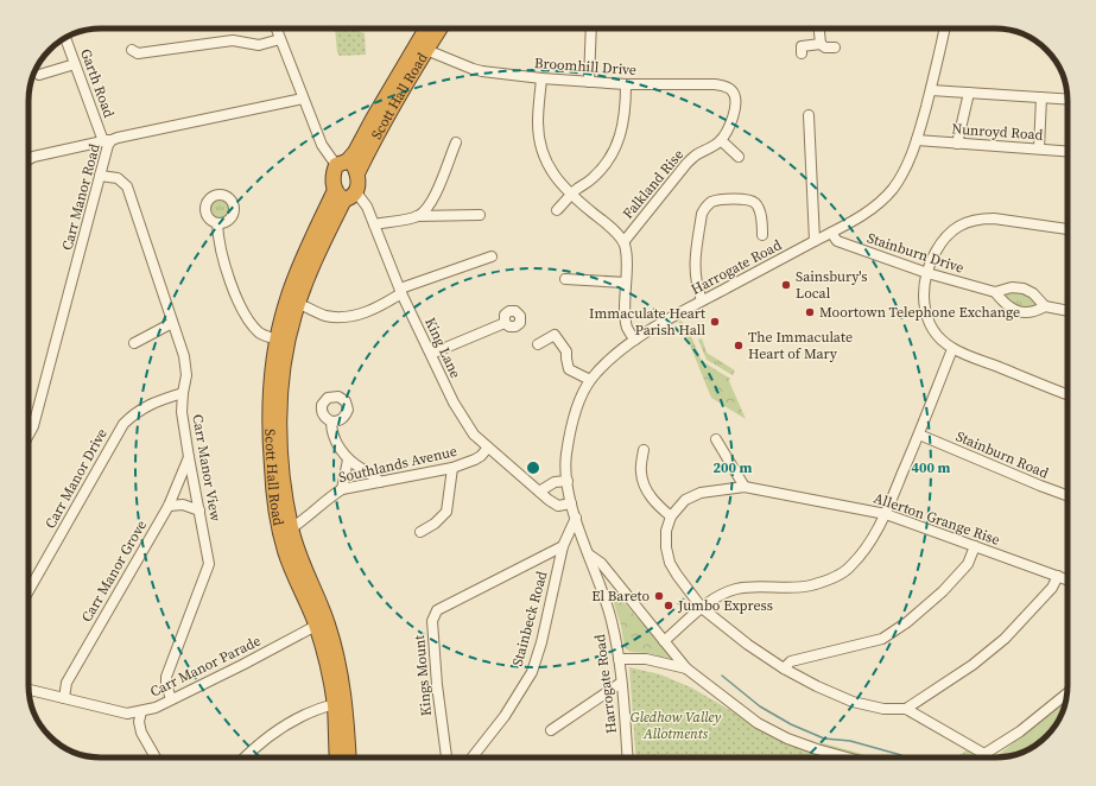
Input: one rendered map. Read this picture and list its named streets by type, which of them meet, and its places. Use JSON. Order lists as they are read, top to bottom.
{
  "streets": {
    "highway": ["Scott Hall Road"],
    "street": [
      "Broomhill Drive",
      "Garth Road",
      "Nunroyd Road",
      "Falkland Rise",
      "Carr Manor Road",
      "Stainburn Drive",
      "Harrogate Road",
      "King Lane",
      "Stainburn Road",
      "Southlands Avenue",
      "Carr Manor View",
      "Carr Manor Drive",
      "Allerton Grange Rise",
      "Carr Manor Grove",
      "Stainbeck Road",
      "Carr Manor Parade",
      "Kings Mount"
    ]
  },
  "crossings": [
    ["Broomhill Drive", "Scott Hall Road"],
    ["Broomhill Drive", "Falkland Rise"],
    ["Garth Road", "Carr Manor Road"],
    ["Scott Hall Road", "King Lane"],
    ["Scott Hall Road", "Southlands Avenue"],
    ["Scott Hall Road", "Carr Manor Parade"],
    ["Nunroyd Road", "Harrogate Road"],
    ["Carr Manor Road", "Carr Manor View"],
    ["Stainburn Drive", "Harrogate Road"],
    ["Harrogate Road", "King Lane"],
    ["Harrogate Road", "Stainbeck Road"],
    ["King Lane", "Southlands Avenue"],
    ["Carr Manor View", "Carr Manor Drive"],
    ["Carr Manor View", "Carr Manor Grove"],
    ["Carr Manor View", "Carr Manor Parade"],
    ["Carr Manor Grove", "Carr Manor Parade"],
    ["Stainbeck Road", "Kings Mount"]
  ],
  "parks": ["Gledhow Valley Allotments"],
  "places": [
    "Sainsbury's Local",
    "Moortown Telephone Exchange",
    "Immaculate Heart Parish Hall",
    "The Immaculate Heart of Mary",
    "El Bareto",
    "Jumbo Express"
  ],
  "rings": ["200 m", "400 m"]
}
